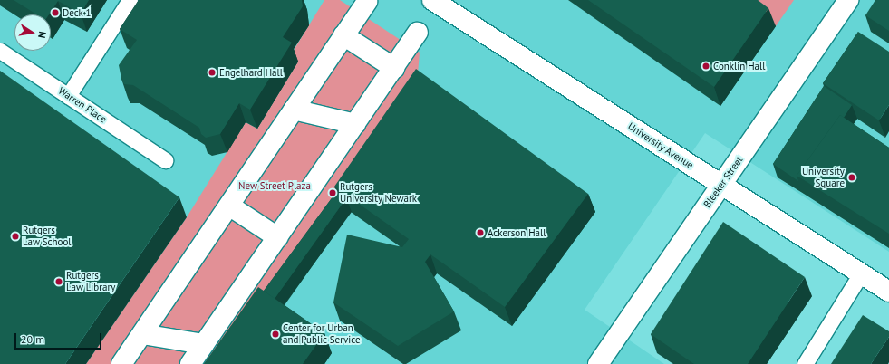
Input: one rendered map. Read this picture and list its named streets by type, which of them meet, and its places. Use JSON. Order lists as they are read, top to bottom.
{
  "streets": {
    "street": ["University Avenue", "Bleeker Street"],
    "lane": ["Warren Place"]
  },
  "crossings": [
    ["University Avenue", "Bleeker Street"]
  ],
  "parks": ["New Street Plaza"],
  "places": [
    "Deck 1",
    "Conklin Hall",
    "Engelhard Hall",
    "University Square",
    "Rutgers University Newark",
    "Ackerson Hall",
    "Rutgers Law School",
    "Rutgers Law Library",
    "Center for Urban and Public Service"
  ],
  "scale_bar": "20 m",
  "north": "right"
}
